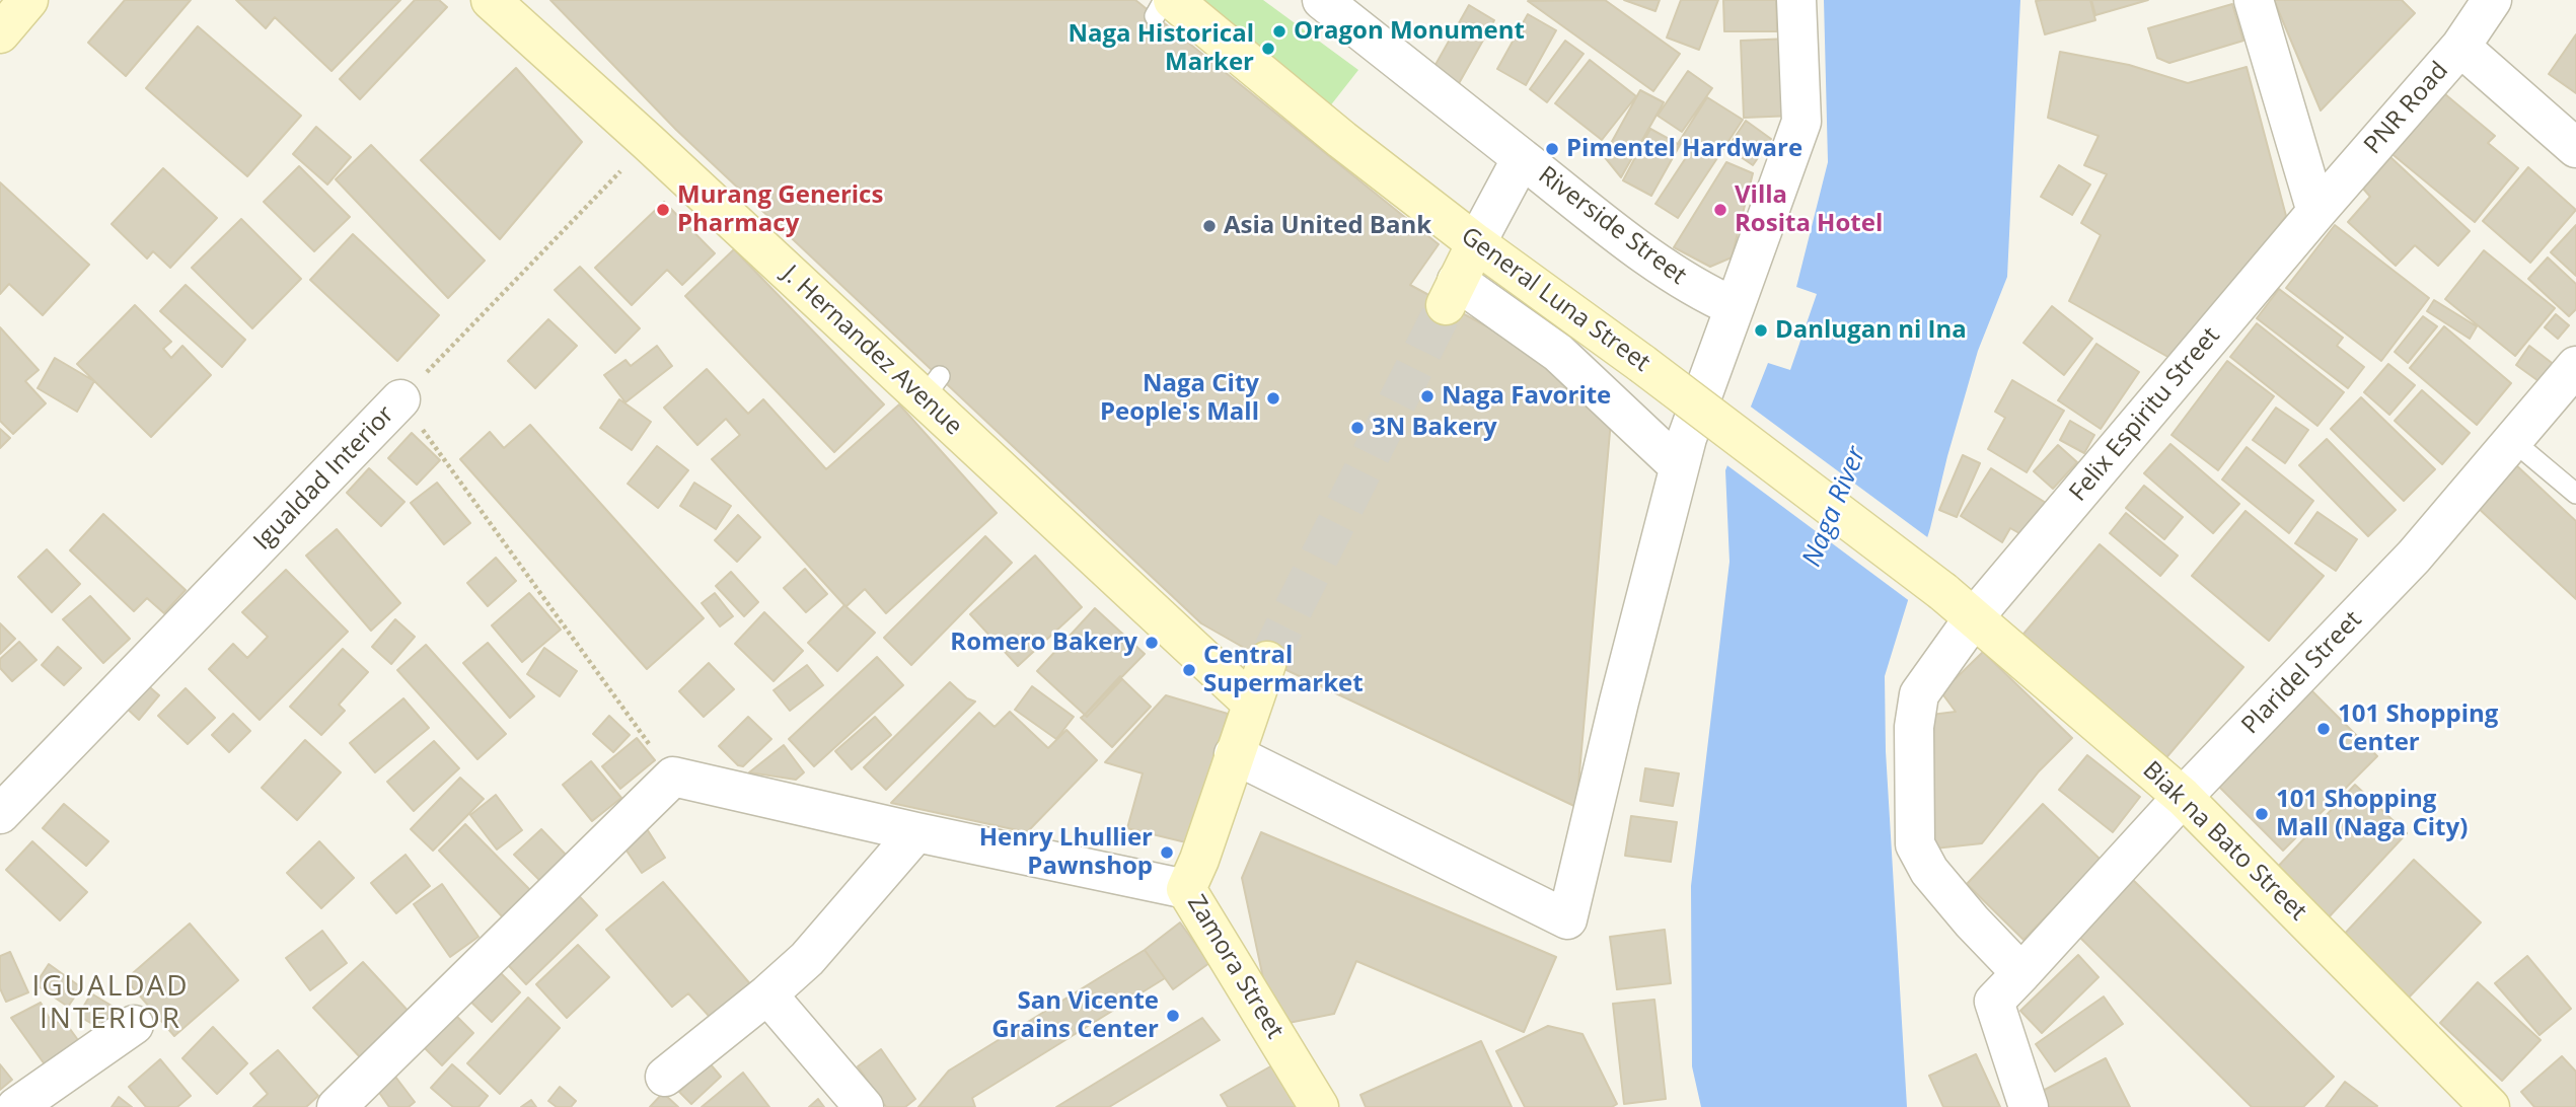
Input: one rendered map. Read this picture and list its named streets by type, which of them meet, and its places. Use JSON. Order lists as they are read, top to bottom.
{
  "streets": {
    "main road": [
      "General Luna Street",
      "J. Hernandez Avenue",
      "Biak na Bato Street",
      "Zamora Street"
    ],
    "street": [
      "PNR Road",
      "Riverside Street",
      "Felix Espiritu Street",
      "Igualdad Interior",
      "Plaridel Street"
    ]
  },
  "crossings": [
    ["PNR Road", "Felix Espiritu Street"],
    ["Riverside Street", "General Luna Street"],
    ["General Luna Street", "Biak na Bato Street"],
    ["J. Hernandez Avenue", "Igualdad Interior"],
    ["J. Hernandez Avenue", "Zamora Street"],
    ["Felix Espiritu Street", "Plaridel Street"],
    ["Felix Espiritu Street", "Biak na Bato Street"],
    ["Plaridel Street", "Biak na Bato Street"]
  ],
  "districts": ["IGUALDAD INTERIOR"],
  "water": ["Naga River"],
  "places": [
    "Oragon Monument",
    "Naga Historical Marker",
    "Pimentel Hardware",
    "Murang Generics Pharmacy",
    "Villa Rosita Hotel",
    "Asia United Bank",
    "Danlugan ni Ina",
    "Naga Favorite",
    "Naga City People's Mall",
    "3N Bakery",
    "Romero Bakery",
    "Central Supermarket",
    "101 Shopping Center",
    "101 Shopping Mall (Naga City)",
    "Henry Lhullier Pawnshop",
    "San Vicente Grains Center"
  ]
}
